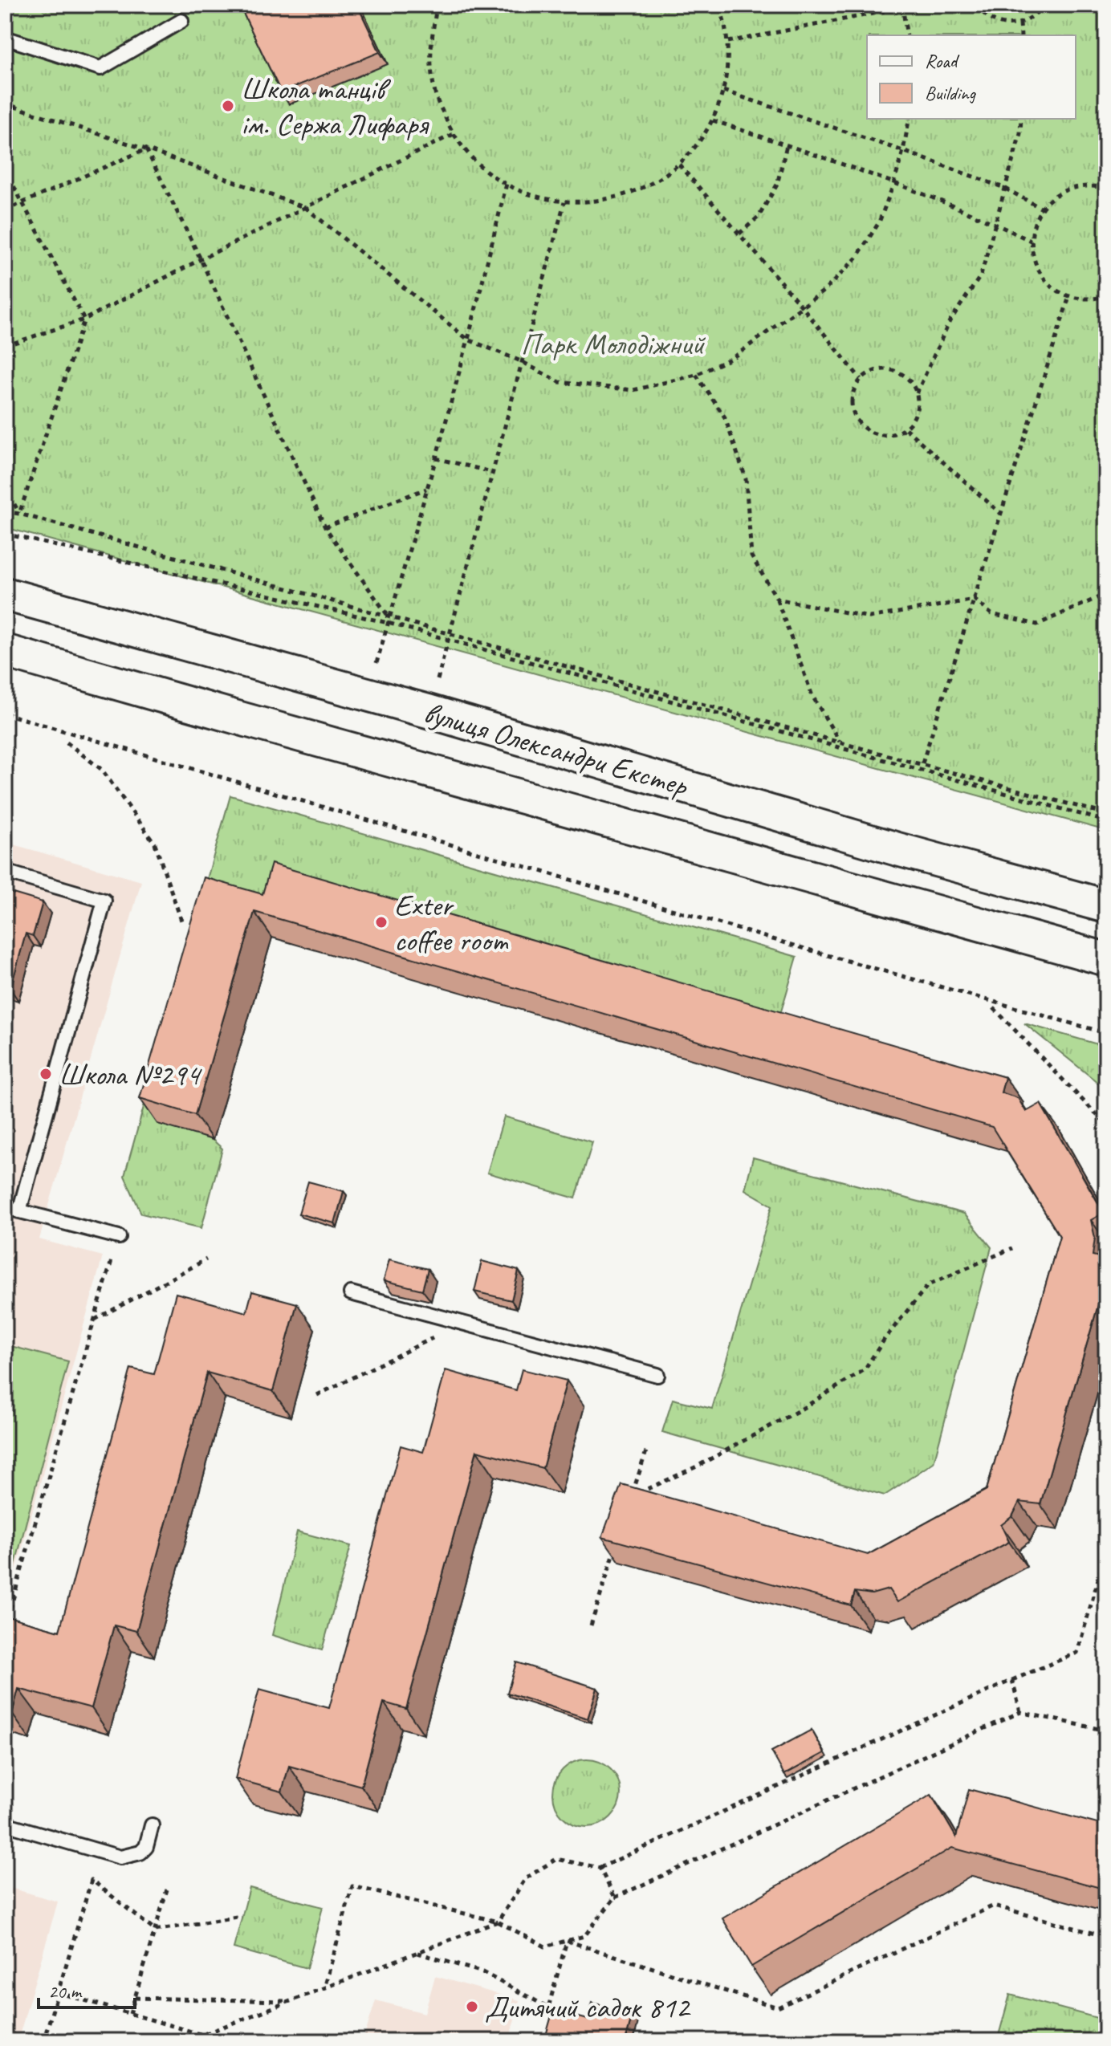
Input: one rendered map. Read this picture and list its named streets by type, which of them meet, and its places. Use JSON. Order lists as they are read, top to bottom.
{
  "streets": {
    "street": ["вулиця Олександри Екстер"]
  },
  "parks": ["Парк Молодіжний"],
  "places": [
    "Школа танців ім. Сержа Лифаря",
    "Exter coffee room",
    "Школа №294",
    "Дитячий садок 812"
  ],
  "legend": ["Road", "Building"],
  "scale_bar": "20 m"
}
